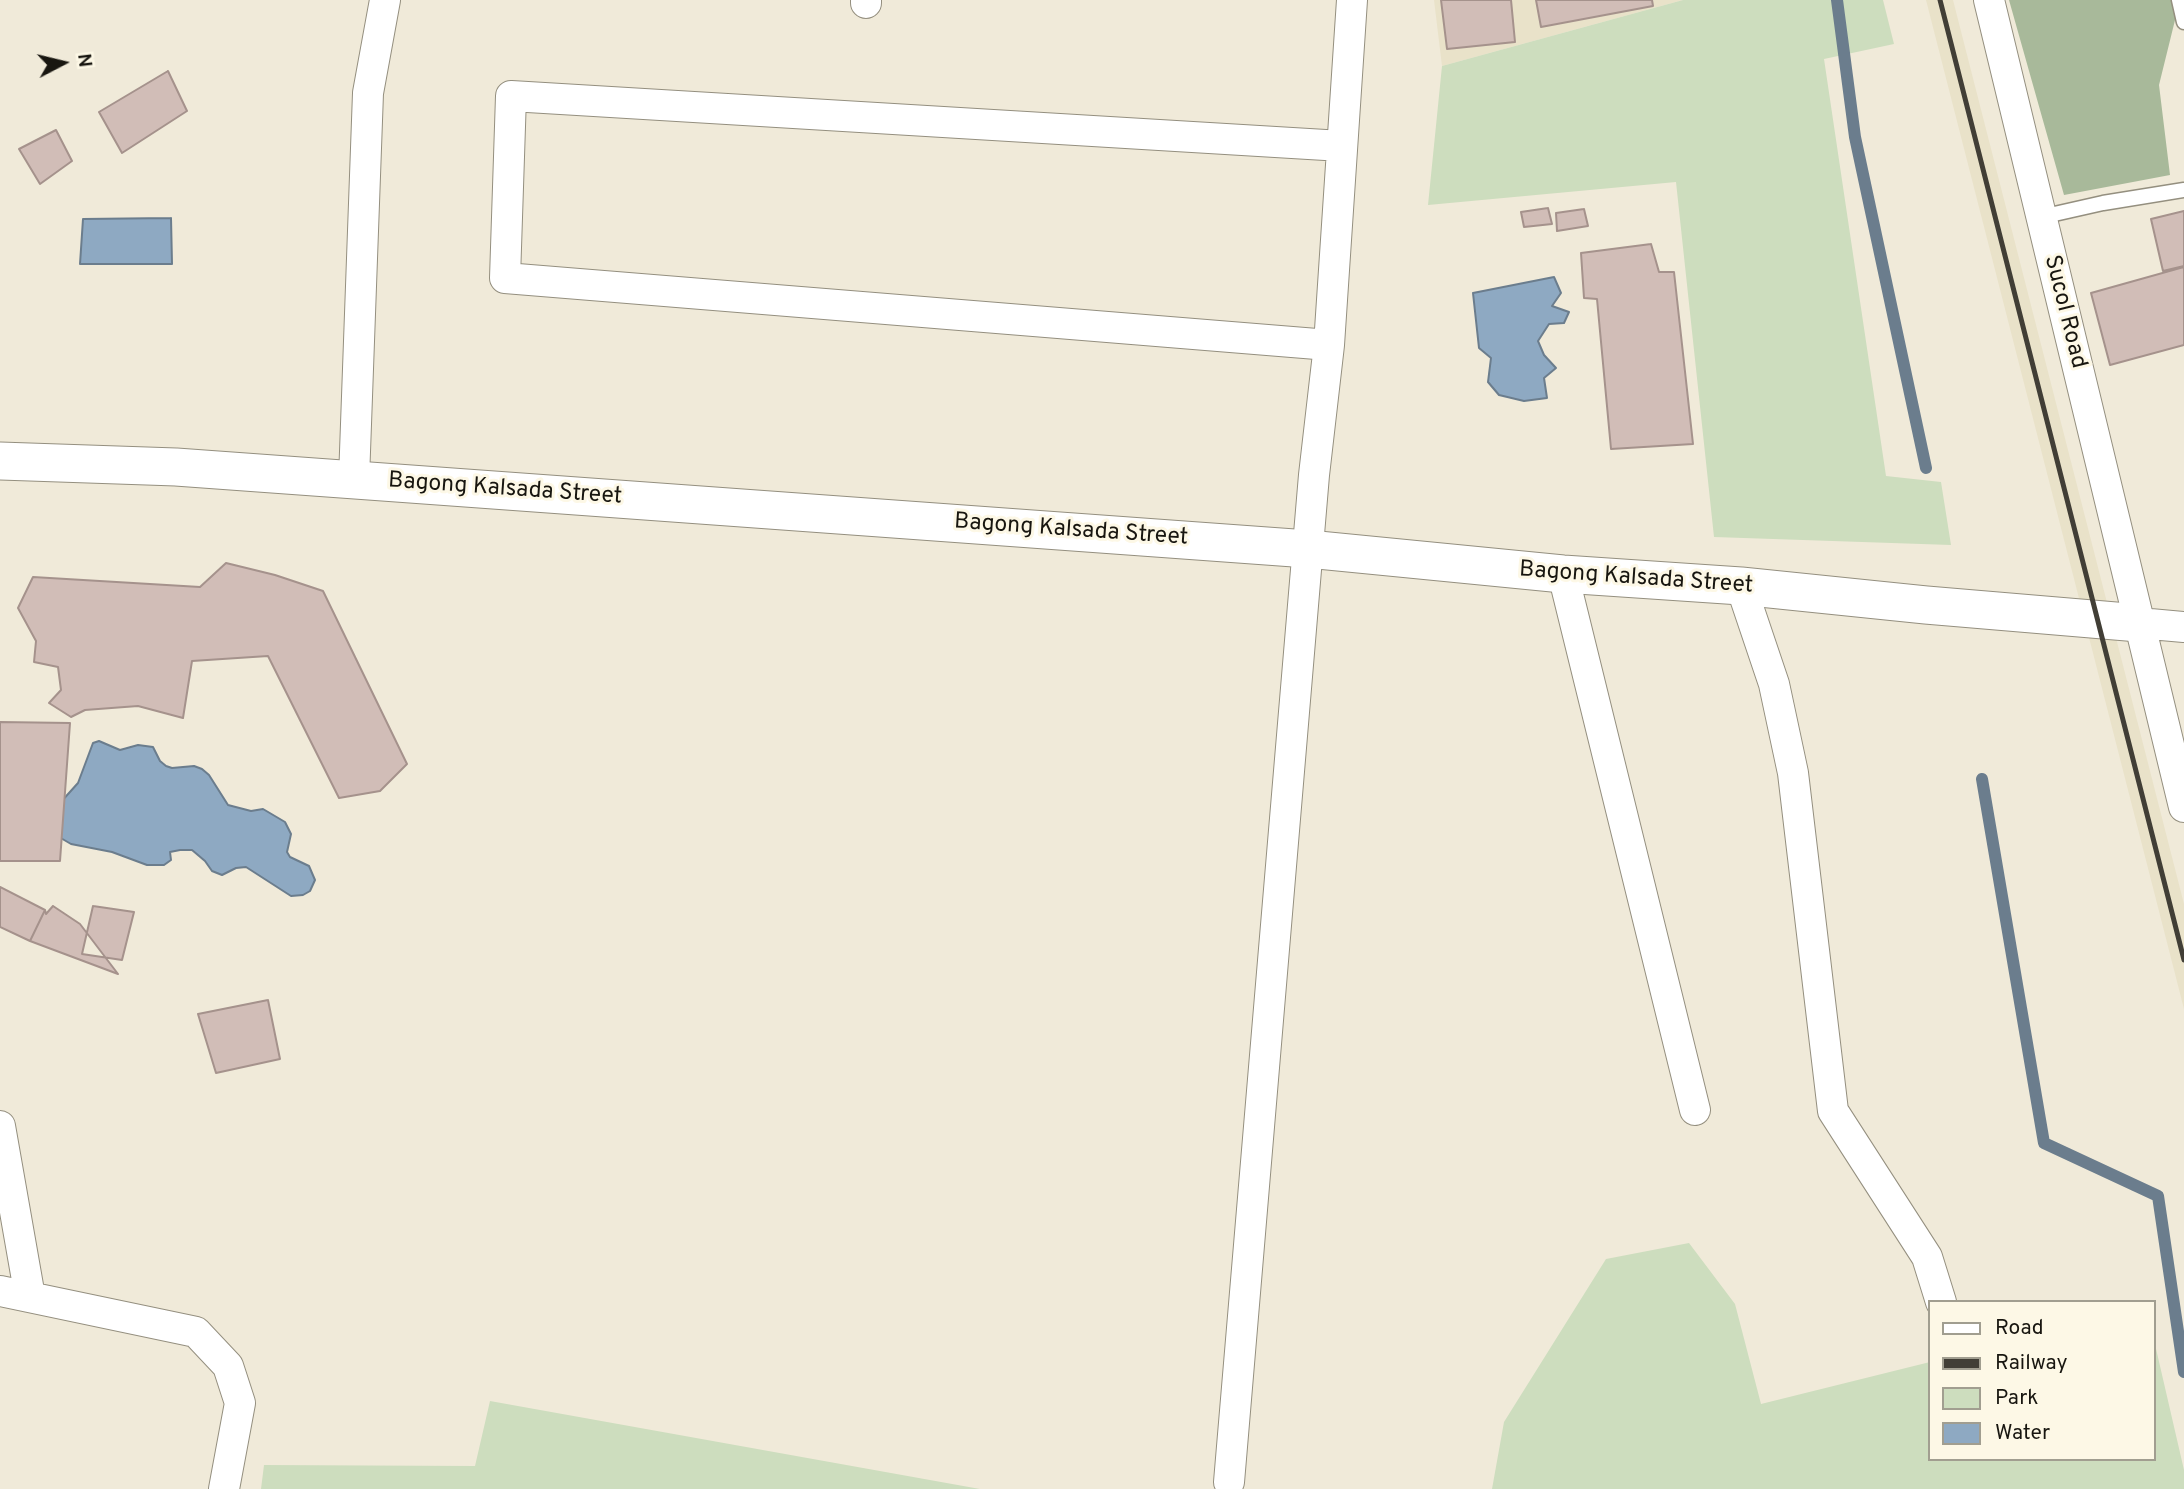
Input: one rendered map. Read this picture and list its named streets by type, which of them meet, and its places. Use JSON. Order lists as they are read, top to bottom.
{
  "streets": {
    "street": ["Sucol Road", "Bagong Kalsada Street"]
  },
  "crossings": [
    ["Sucol Road", "Bagong Kalsada Street"]
  ],
  "legend": [
    "Road",
    "Railway",
    "Park",
    "Water"
  ],
  "north": "right"
}
